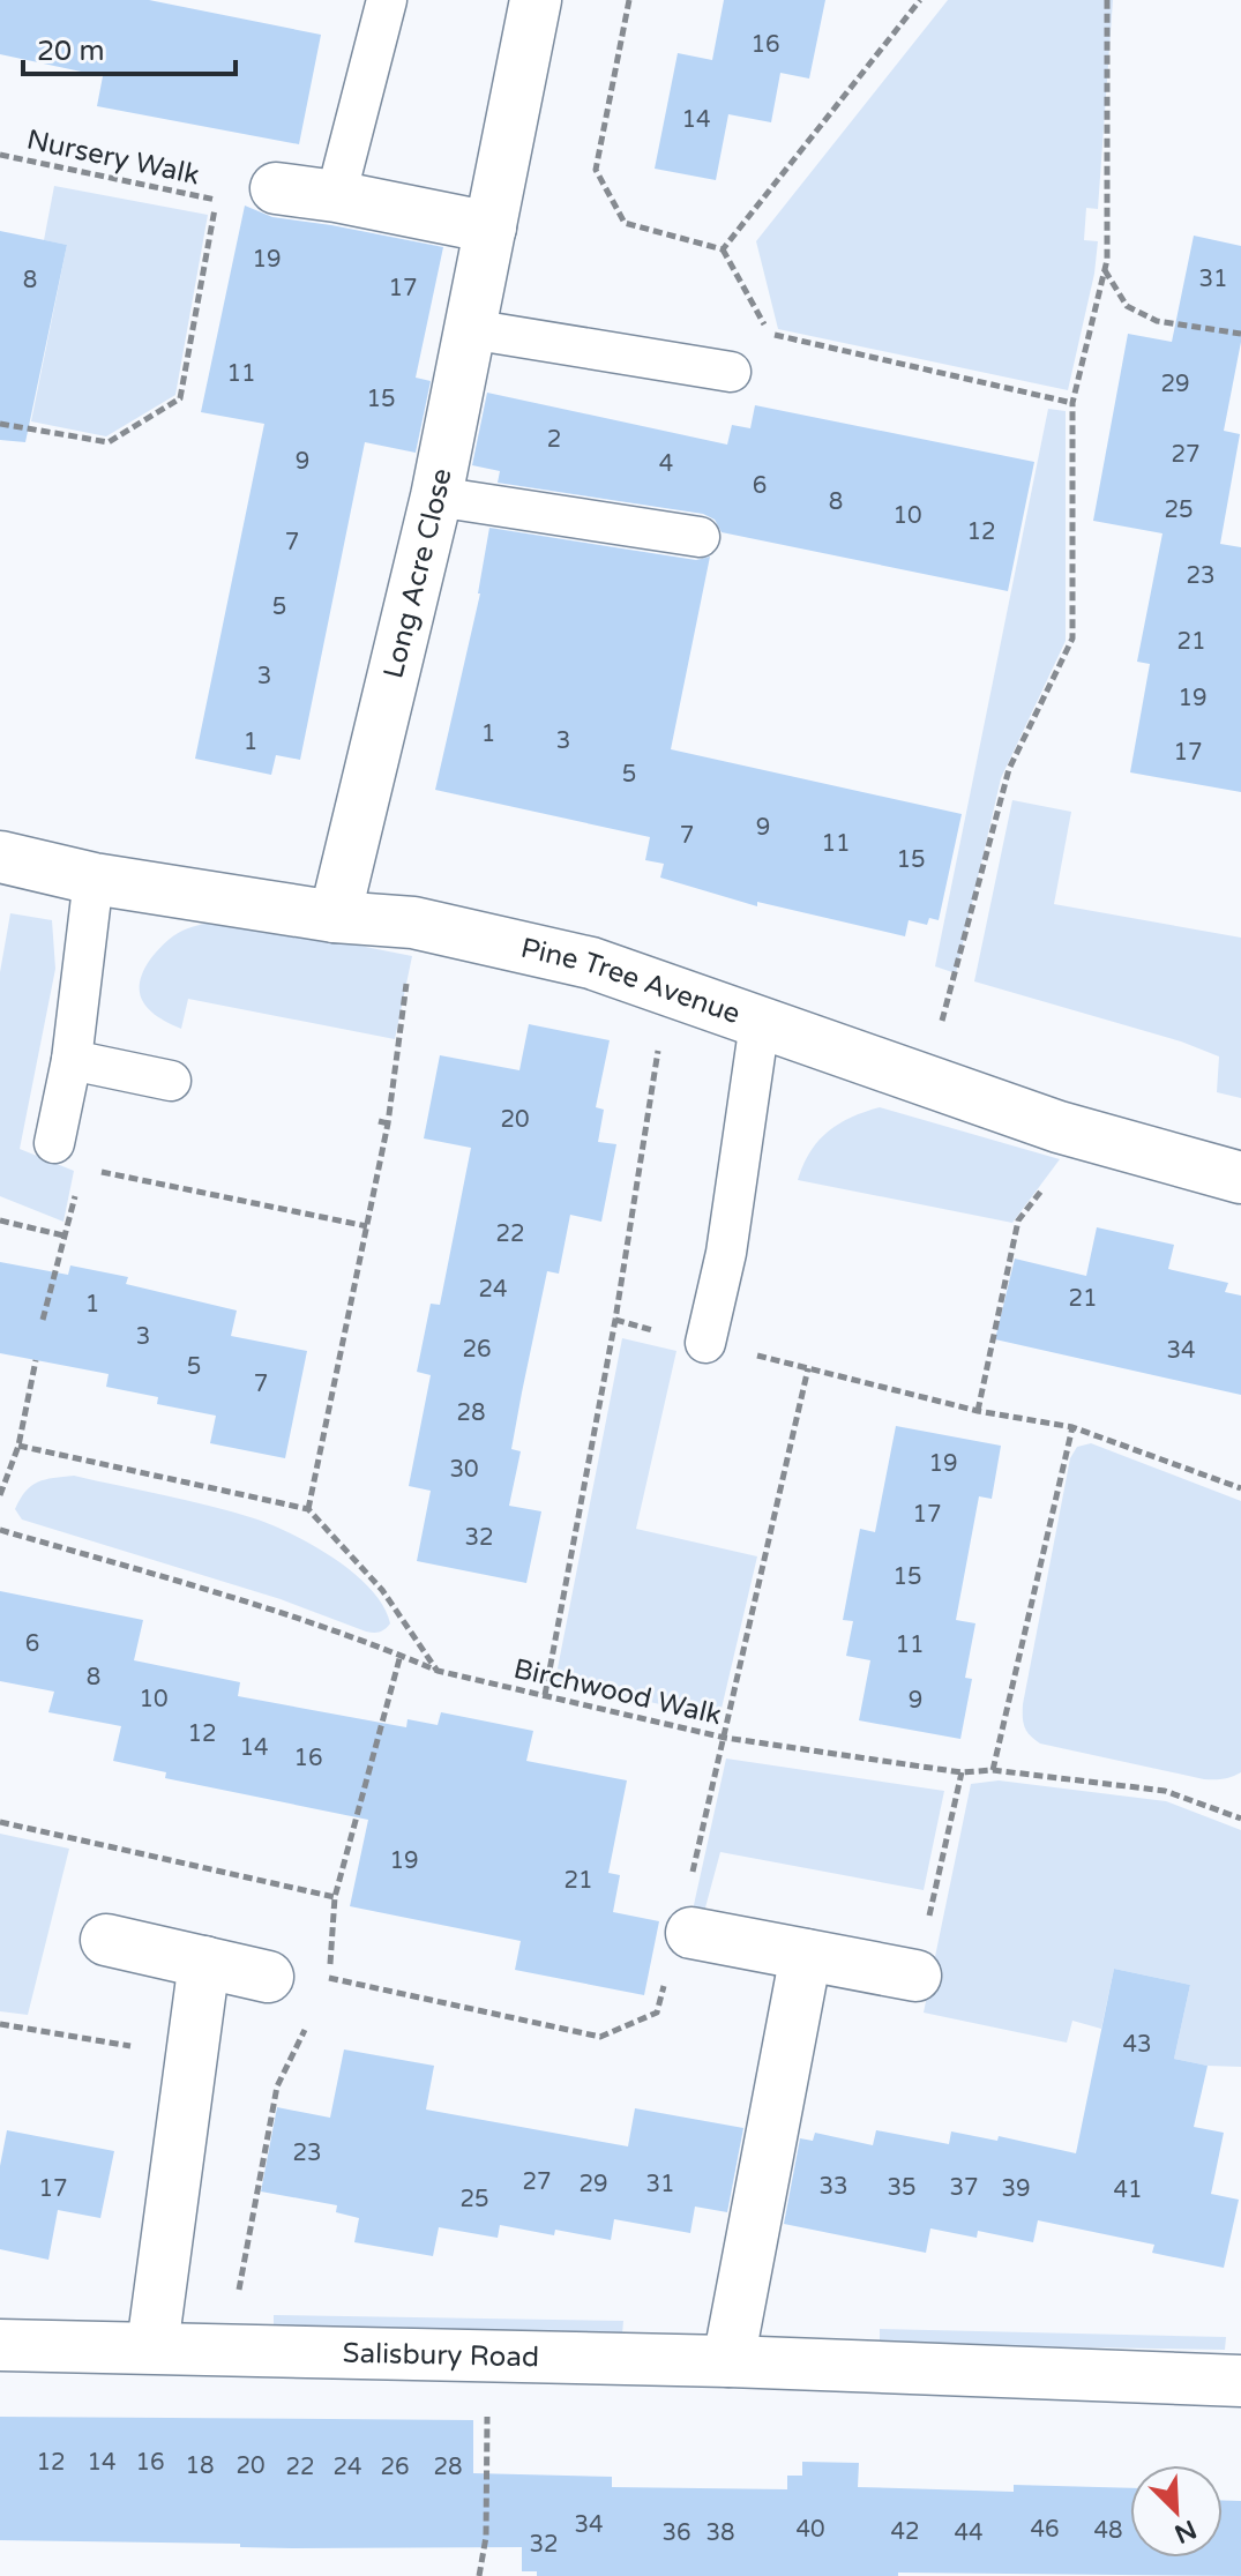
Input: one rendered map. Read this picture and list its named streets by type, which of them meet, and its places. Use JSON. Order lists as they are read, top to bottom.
{
  "streets": {
    "street": ["Long Acre Close", "Pine Tree Avenue", "Salisbury Road"],
    "path": ["Nursery Walk", "Birchwood Walk"]
  },
  "crossings": [
    ["Long Acre Close", "Pine Tree Avenue"]
  ],
  "house_numbers": [
    "16",
    "14",
    "19",
    "31",
    "8",
    "17",
    "11",
    "29",
    "15",
    "2",
    "27",
    "9",
    "4",
    "6",
    "8",
    "25",
    "10",
    "12",
    "7",
    "23",
    "5",
    "21",
    "3",
    "19",
    "1",
    "3",
    "1",
    "17",
    "5",
    "9",
    "7",
    "11",
    "15",
    "20",
    "22",
    "24",
    "21",
    "1",
    "3",
    "26",
    "34",
    "5",
    "7",
    "28",
    "19",
    "30",
    "17",
    "32",
    "15",
    "6",
    "11",
    "8",
    "10",
    "9",
    "12",
    "14",
    "16",
    "19",
    "21",
    "43",
    "23",
    "27",
    "29",
    "31",
    "33",
    "35",
    "37",
    "17",
    "39",
    "41",
    "25",
    "12",
    "14",
    "16",
    "18",
    "20",
    "22",
    "24",
    "26",
    "28",
    "34",
    "40",
    "46",
    "48",
    "42",
    "36",
    "38",
    "44",
    "32"
  ],
  "scale_bar": "20 m",
  "north": "bottom right"
}
